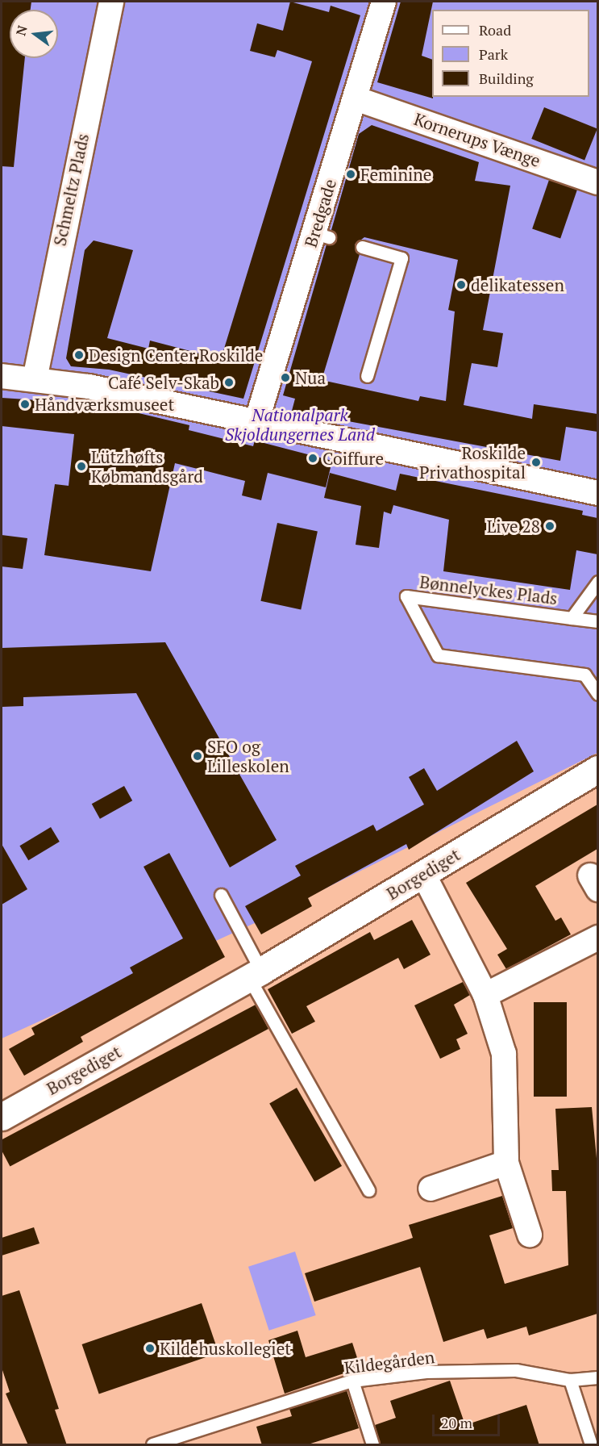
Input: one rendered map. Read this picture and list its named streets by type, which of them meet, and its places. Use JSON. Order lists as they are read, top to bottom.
{
  "streets": {
    "main road": ["Borgediget"],
    "street": ["Kornerups Vænge", "Schmeltz Plads", "Bredgade"],
    "lane": ["Bønnelyckes Plads", "Kildegården"]
  },
  "crossings": [
    ["Kornerups Vænge", "Bredgade"]
  ],
  "parks": ["Nationalpark Skjoldungernes Land"],
  "places": [
    "Feminine",
    "delikatessen",
    "Design Center Roskilde",
    "Nua",
    "Café Selv-Skab",
    "Håndværksmuseet",
    "Coiffure",
    "Roskilde Privathospital",
    "Lützhøfts Købmandsgård",
    "Live 28",
    "SFO og Lilleskolen",
    "Kildehuskollegiet"
  ],
  "legend": ["Road", "Park", "Building"],
  "scale_bar": "20 m",
  "north": "left"
}
